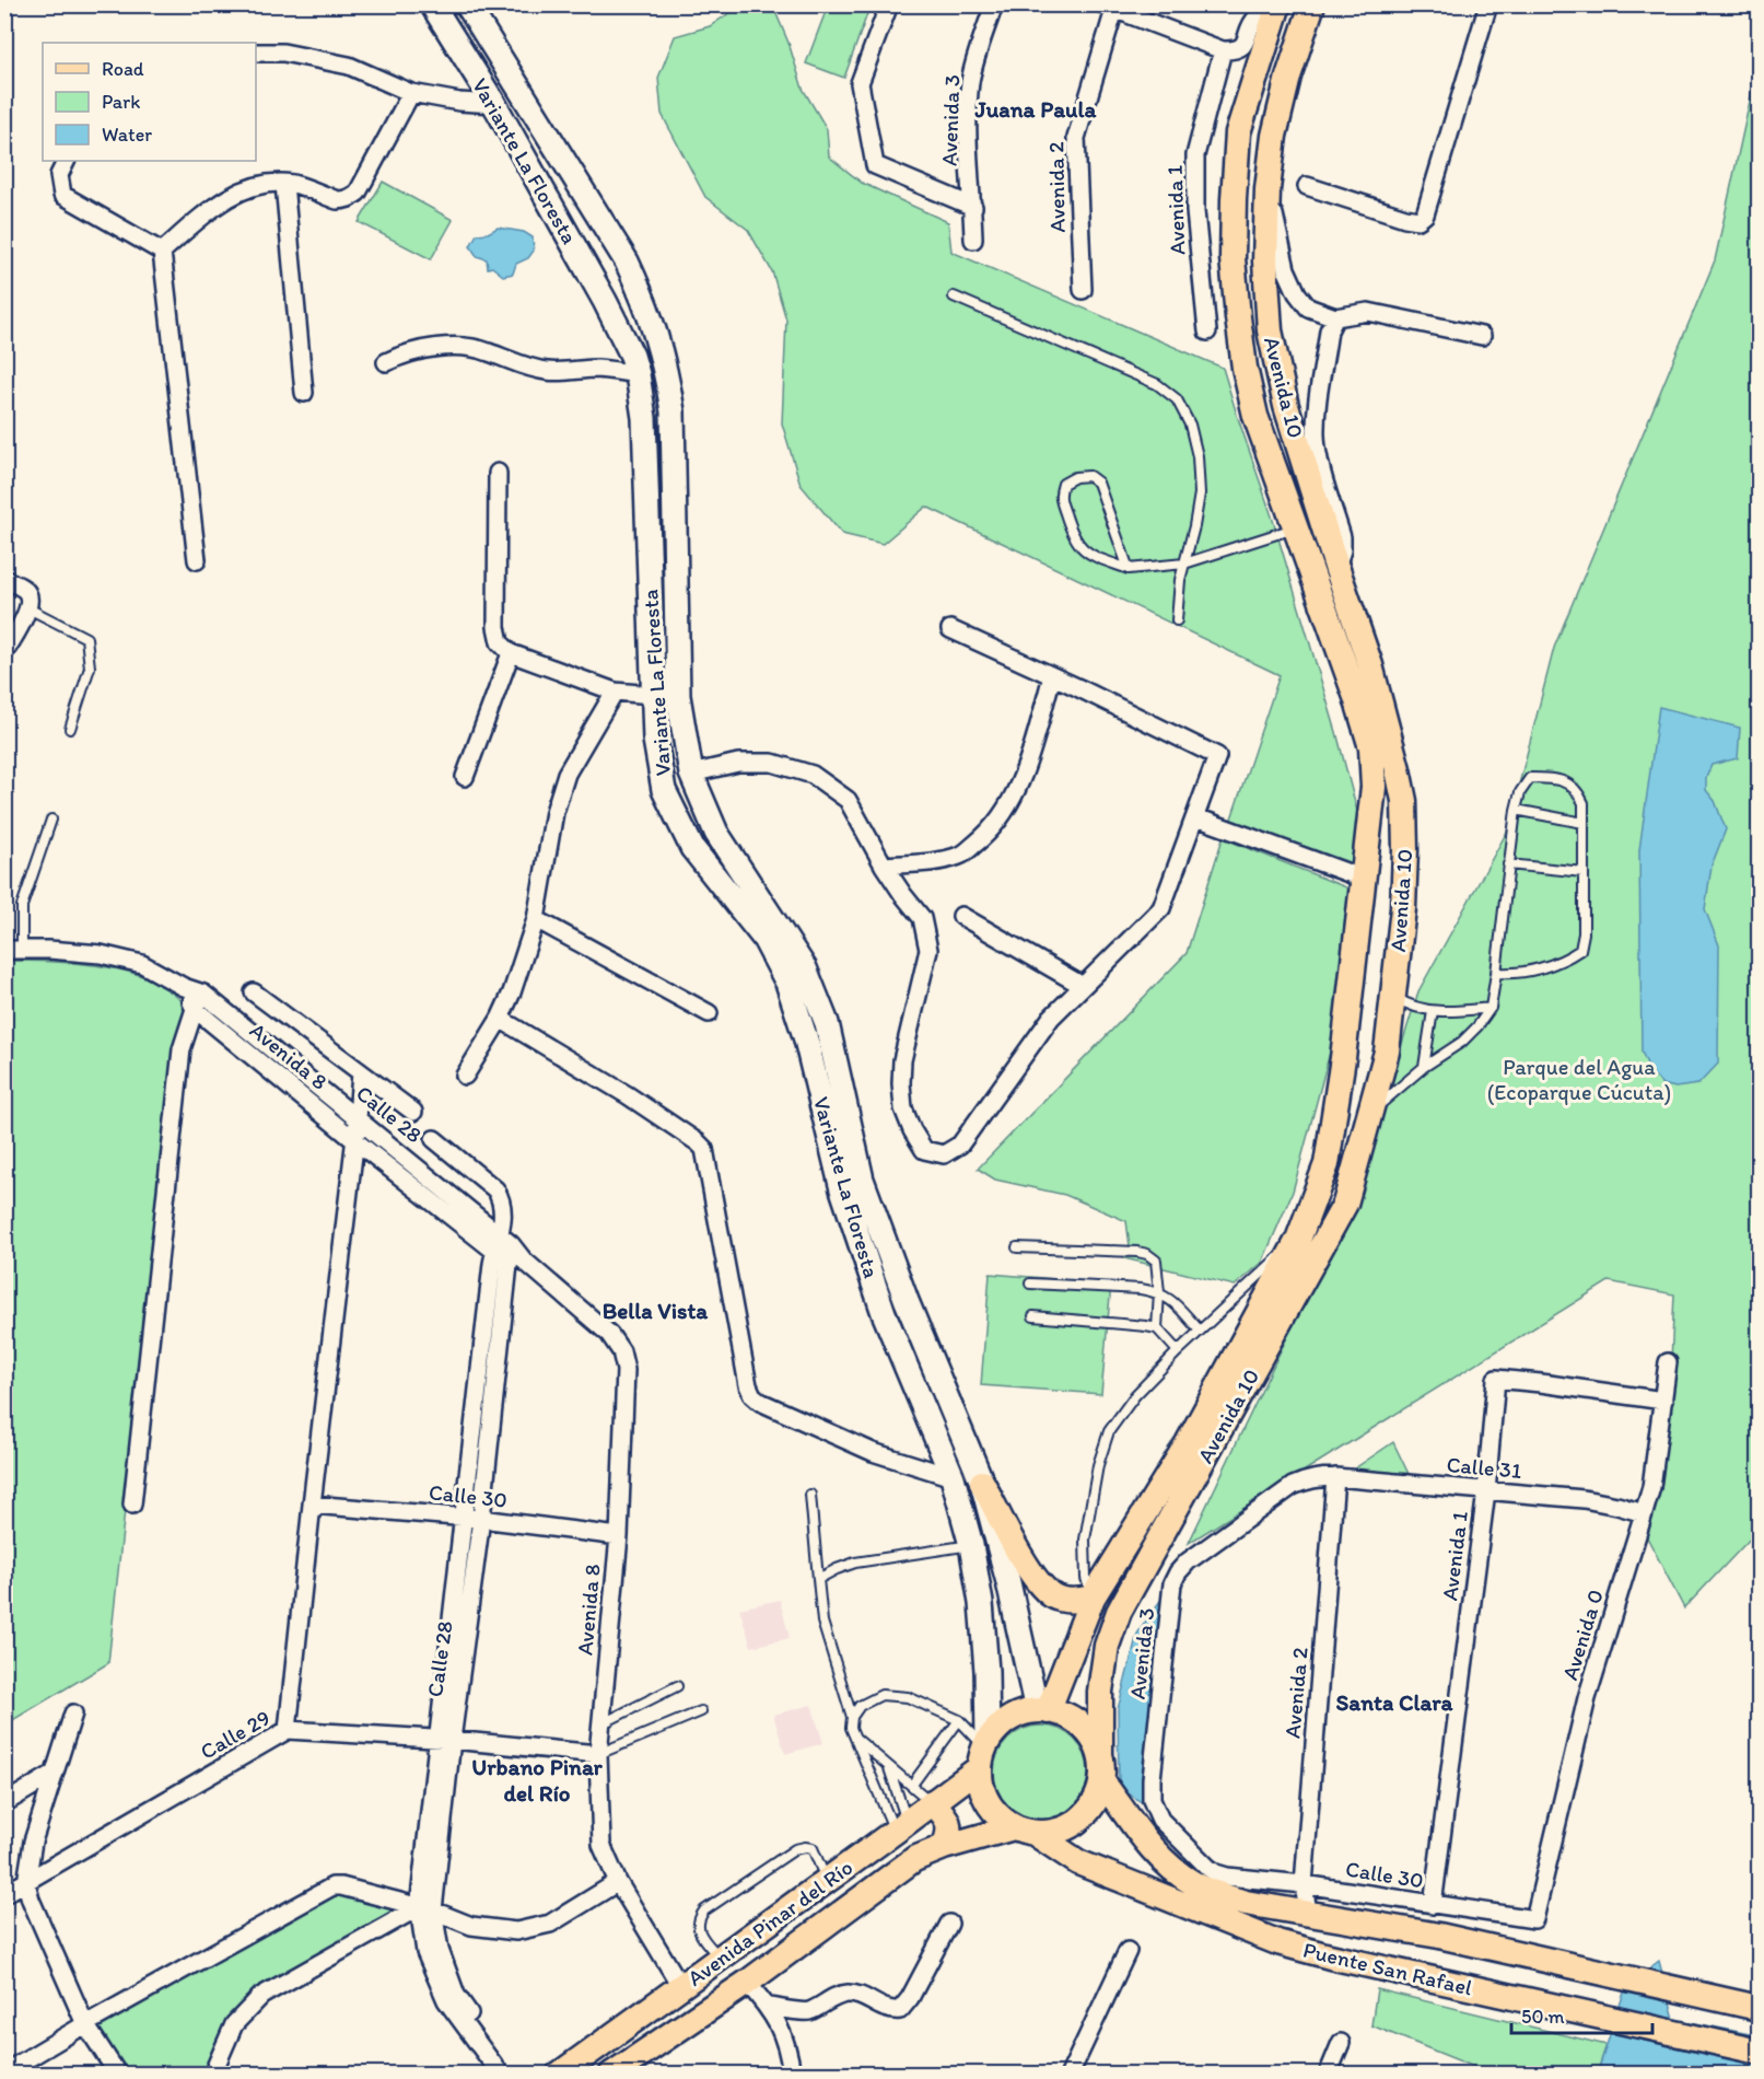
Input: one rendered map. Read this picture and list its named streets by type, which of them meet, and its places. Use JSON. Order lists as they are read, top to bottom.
{
  "streets": {
    "main road": [
      "Variante La Floresta",
      "Avenida 10",
      "Avenida Pinar del Río",
      "Puente San Rafael"
    ],
    "street": [
      "Avenida 3",
      "Avenida 2",
      "Avenida 1",
      "Avenida 8",
      "Calle 28",
      "Calle 31",
      "Calle 30",
      "Avenida 0",
      "Calle 29"
    ]
  },
  "crossings": [
    ["Avenida 3", "Calle 31"],
    ["Avenida 3", "Calle 30"],
    ["Variante La Floresta", "Avenida 10"],
    ["Variante La Floresta", "Avenida Pinar del Río"],
    ["Variante La Floresta", "Puente San Rafael"],
    ["Avenida 2", "Calle 31"],
    ["Avenida 2", "Calle 30"],
    ["Avenida 2", "Puente San Rafael"],
    ["Avenida 1", "Calle 31"],
    ["Avenida 1", "Calle 30"],
    ["Avenida 1", "Avenida 0"],
    ["Avenida 10", "Avenida Pinar del Río"],
    ["Avenida 10", "Puente San Rafael"],
    ["Avenida 8", "Calle 28"],
    ["Avenida 8", "Calle 30"],
    ["Avenida 8", "Calle 29"],
    ["Avenida 8", "Avenida Pinar del Río"],
    ["Calle 28", "Calle 30"],
    ["Calle 28", "Calle 29"],
    ["Calle 31", "Avenida 0"],
    ["Calle 30", "Avenida 0"],
    ["Avenida Pinar del Río", "Puente San Rafael"]
  ],
  "districts": [
    "Juana Paula",
    "Bella Vista",
    "Santa Clara",
    "Urbano Pinar del Río"
  ],
  "parks": ["Parque del Agua (Ecoparque Cúcuta)"],
  "legend": ["Road", "Park", "Water"],
  "scale_bar": "50 m"
}
